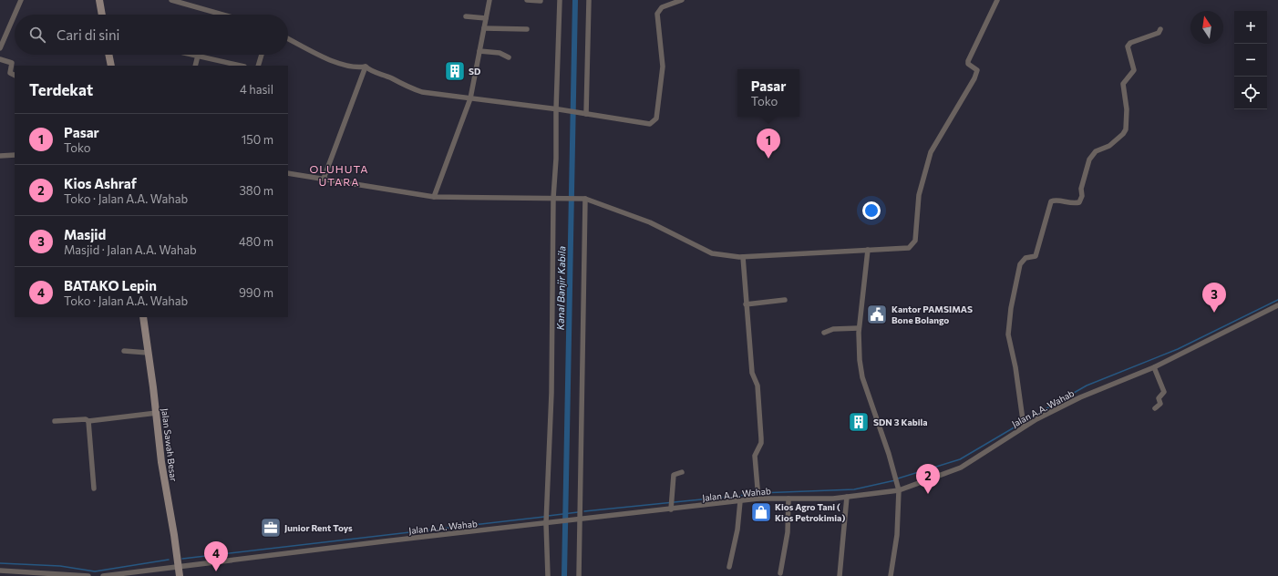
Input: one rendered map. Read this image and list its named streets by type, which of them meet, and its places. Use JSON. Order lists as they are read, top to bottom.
{
  "streets": {
    "main road": ["Jalan Sawah Besar"],
    "street": ["Jalan A.A. Wahab"]
  },
  "crossings": [
    ["Jalan A.A. Wahab", "Jalan Sawah Besar"]
  ],
  "districts": ["OLUHUTA UTARA"],
  "water": ["Kanal Banjir Kabila"],
  "places": {
    "building": ["SD", "SDN 3 Kabila"],
    "public building": ["Kantor PAMSIMAS Bone Bolango"],
    "shop": ["Kios Agro Tani ( Kios Petrokimia)"],
    "office": ["Junior Rent Toys"]
  },
  "north": "top",
  "page": {
    "map_buttons": ["+", "−"],
    "search": "Cari di sini",
    "heading": ["Terdekat", "4 hasil"],
    "popup": ["Pasar", "Toko"],
    "list": [
      {
        "mark": "1",
        "name": "Pasar",
        "note": "Toko",
        "value": "150 m"
      },
      {
        "mark": "2",
        "name": "Kios Ashraf",
        "note": "Toko · Jalan A.A. Wahab",
        "value": "380 m"
      },
      {
        "mark": "3",
        "name": "Masjid",
        "note": "Masjid · Jalan A.A. Wahab",
        "value": "480 m"
      },
      {
        "mark": "4",
        "name": "BATAKO Lepin",
        "note": "Toko · Jalan A.A. Wahab",
        "value": "990 m"
      }
    ],
    "pins": [
      "1",
      "3",
      "2",
      "4"
    ]
  }
}
